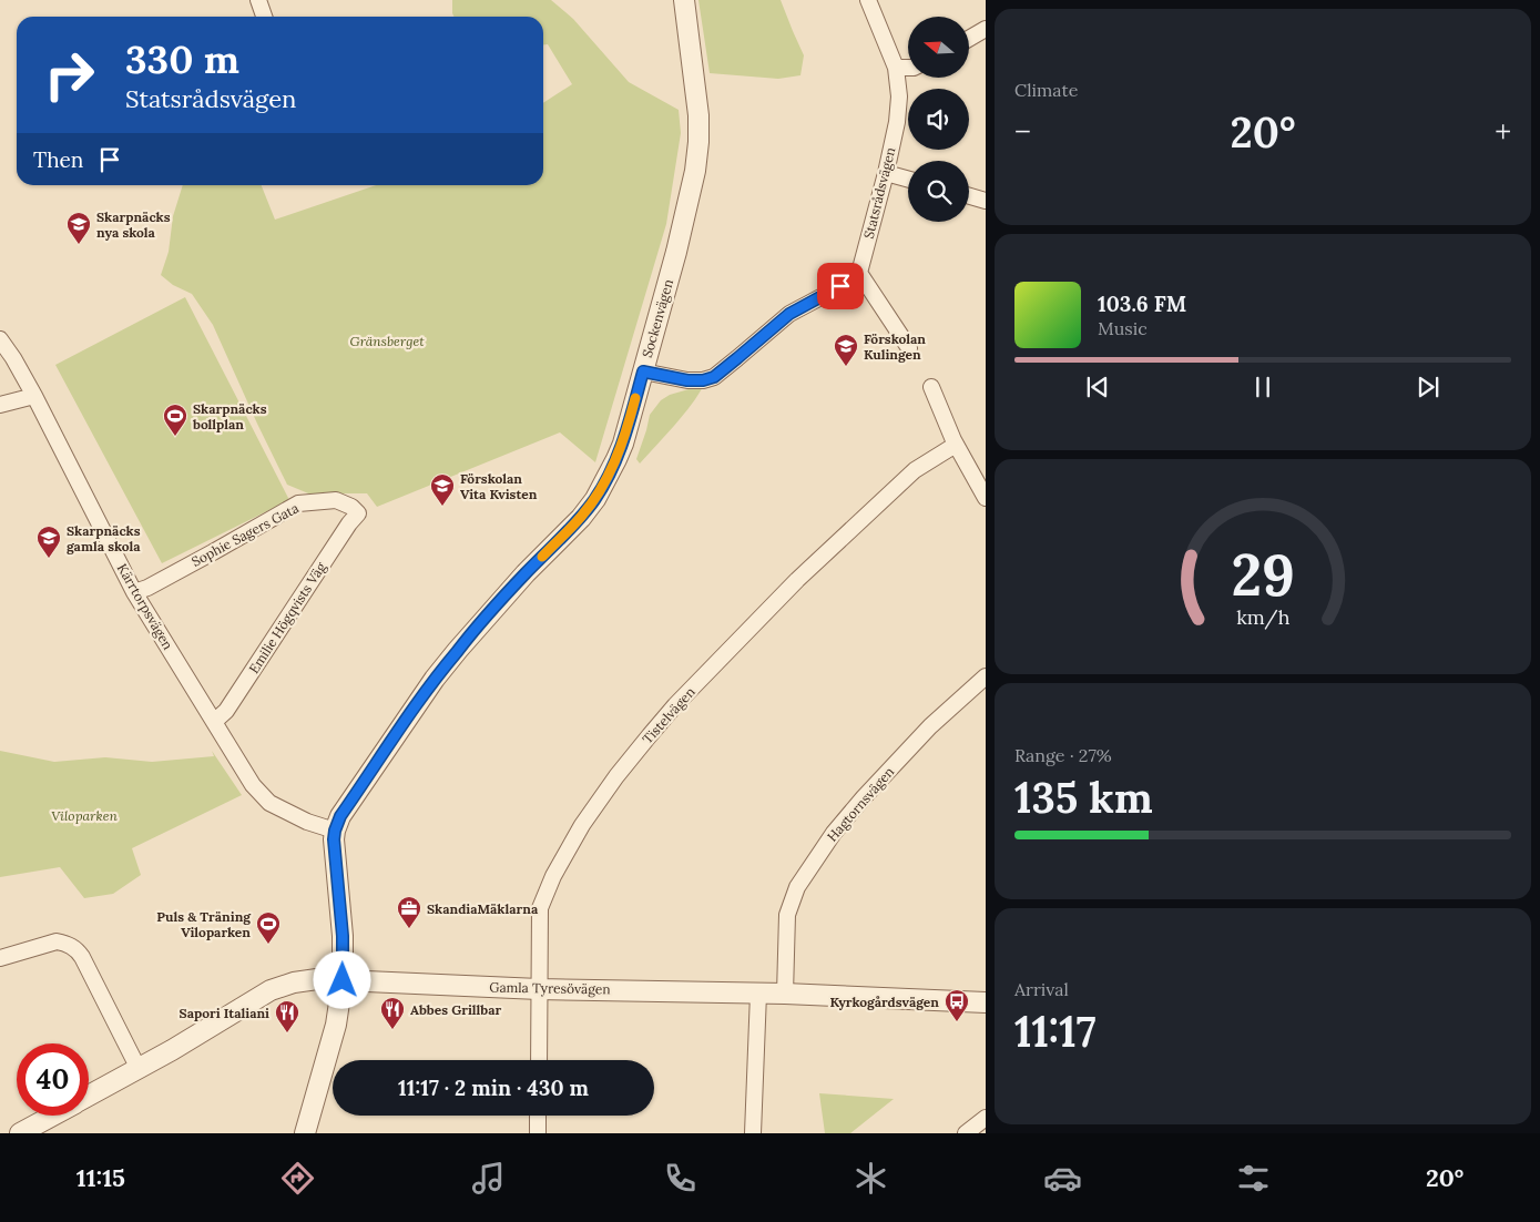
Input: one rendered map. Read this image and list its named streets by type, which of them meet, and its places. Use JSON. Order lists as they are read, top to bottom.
{
  "streets": {
    "street": [
      "Statsrådsvägen",
      "Sockenvägen",
      "Sophie Sagers Gata",
      "Kärrtorpsvägen",
      "Emilie Högqvists Väg",
      "Tistelvägen",
      "Hagtornsvägen",
      "Gamla Tyresövägen"
    ]
  },
  "crossings": [
    ["Sockenvägen", "Kärrtorpsvägen"],
    ["Sockenvägen", "Gamla Tyresövägen"],
    ["Sophie Sagers Gata", "Kärrtorpsvägen"],
    ["Sophie Sagers Gata", "Emilie Högqvists Väg"],
    ["Kärrtorpsvägen", "Emilie Högqvists Väg"],
    ["Tistelvägen", "Gamla Tyresövägen"],
    ["Hagtornsvägen", "Gamla Tyresövägen"]
  ],
  "parks": ["Gränsberget", "Viloparken"],
  "places": {
    "school or university": [
      "Skarpnäcks nya skola",
      "Förskolan Kulingen",
      "Förskolan Vita Kvisten",
      "Skarpnäcks gamla skola"
    ],
    "sports": ["Skarpnäcks bollplan", "Puls & Träning Viloparken"],
    "office": ["SkandiaMäklarna"],
    "bus stop": ["Kyrkogårdsvägen"],
    "restaurant": ["Abbes Grillbar", "Sapori Italiani"]
  },
  "north": "left",
  "page": {
    "tile": [
      "Climate",
      ["Range · 27%", "135 km"],
      ["Arrival", "11:17"]
    ],
    "turn": ["330 m", "Statsrådsvägen"],
    "heat": ["−", "20°", "+"],
    "then": "Then",
    "song": ["103.6 FM", "Music"],
    "limit": "40",
    "trip": "11:17 · 2 min · 430 m",
    "tabs": ["11:15", "20°"],
    "gauge": ["29", "km/h"]
  }
}
